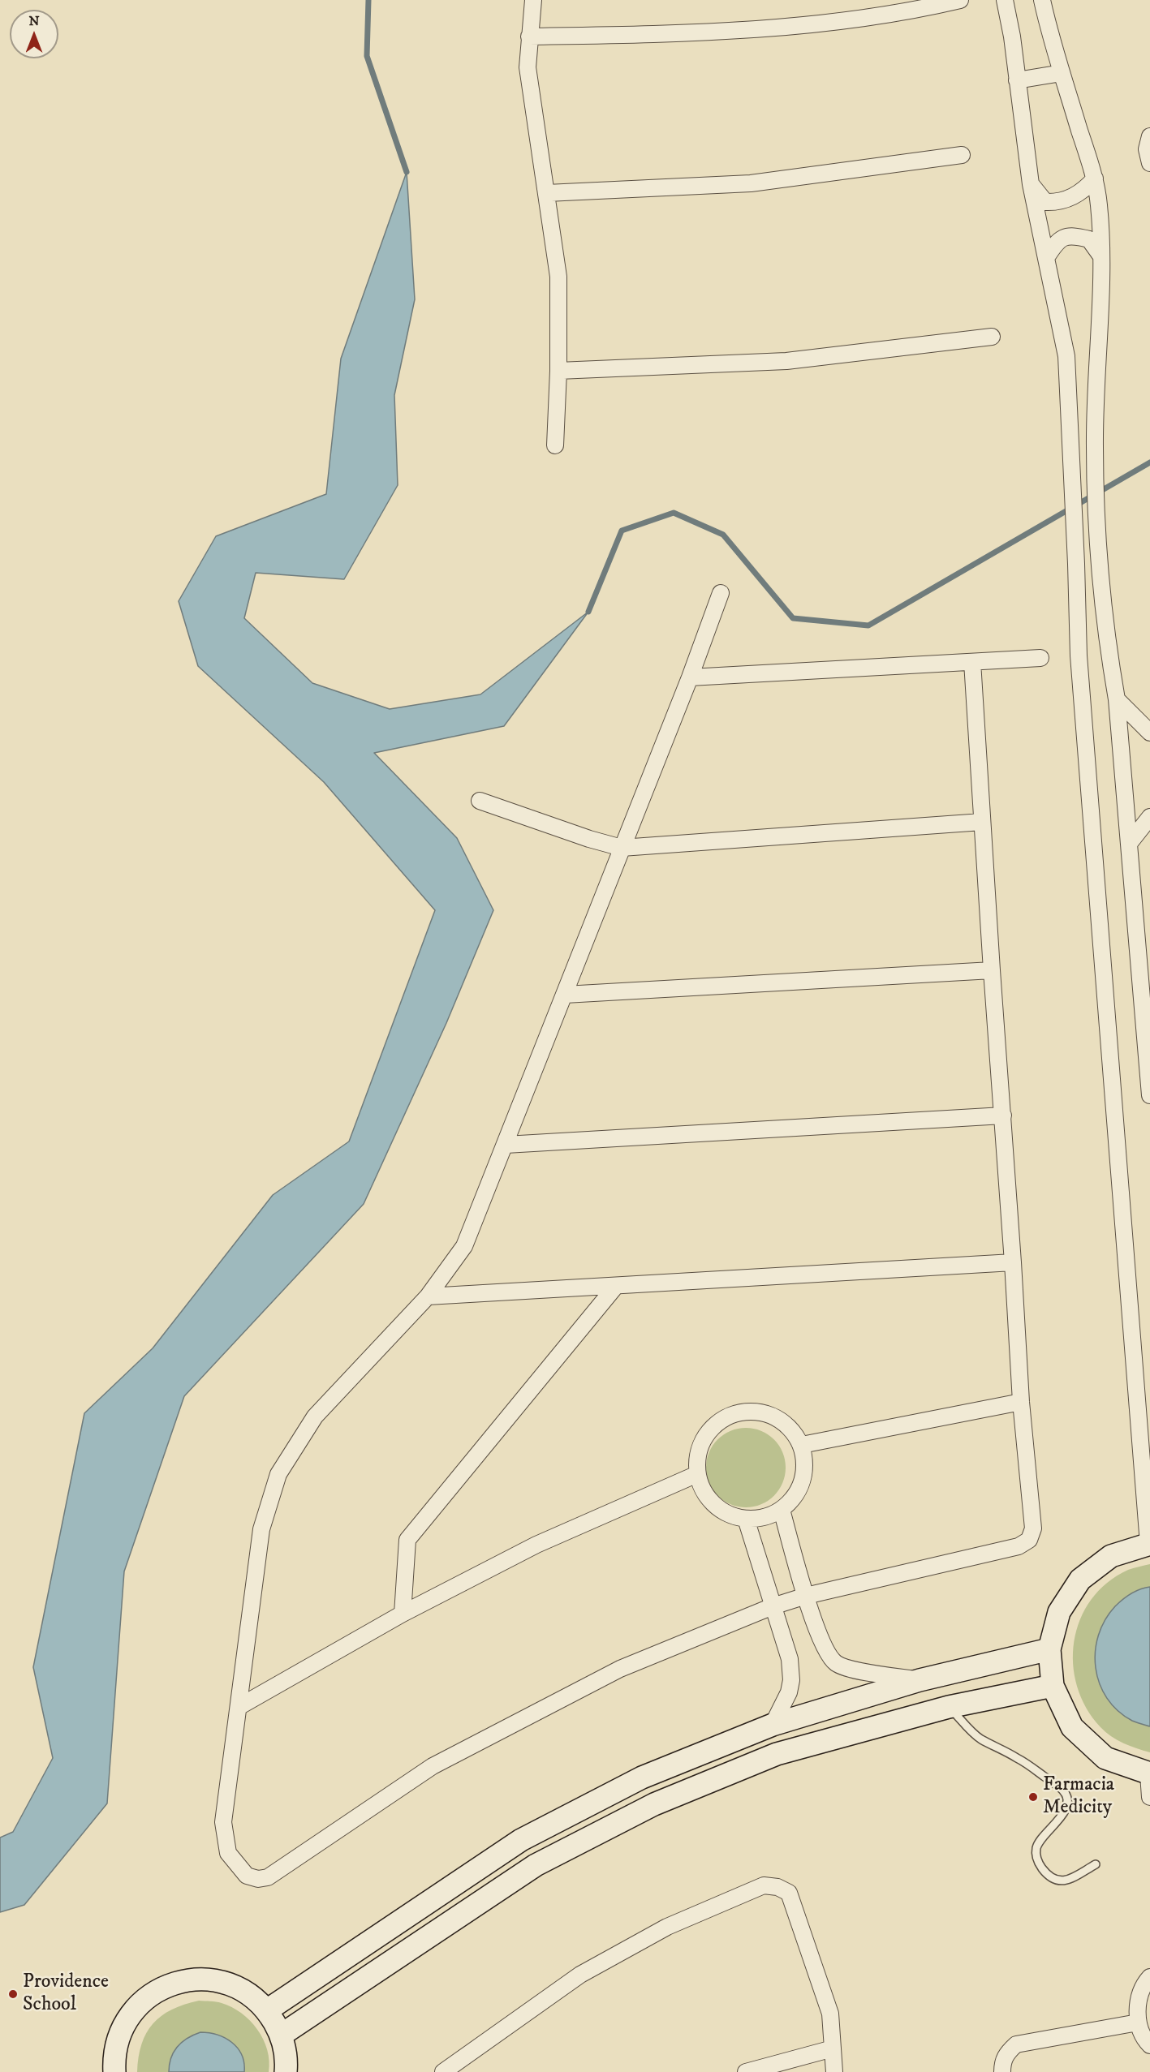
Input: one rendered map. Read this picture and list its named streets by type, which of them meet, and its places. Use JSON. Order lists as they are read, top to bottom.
{
  "places": ["Farmacia Medicity", "Providence School"],
  "north": "top"
}
